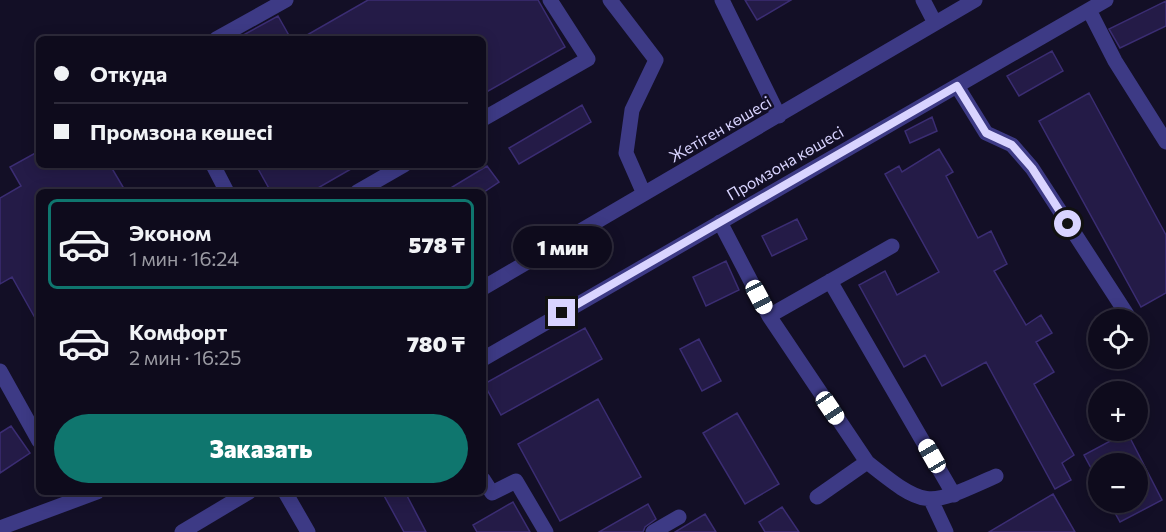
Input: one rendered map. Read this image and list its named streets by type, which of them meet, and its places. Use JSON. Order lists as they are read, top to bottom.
{
  "streets": {
    "street": ["Жетіген көшесі", "Промзона көшесі"]
  },
  "page": {
    "banner": ["Откуда", "Промзона көшесі"],
    "list": [
      {
        "name": "Эконом",
        "note": "1 мин · 16:24",
        "value": "578 ₸"
      },
      {
        "name": "Комфорт",
        "note": "2 мин · 16:25",
        "value": "780 ₸"
      }
    ],
    "bubble": "1 мин",
    "map_buttons": ["+", "−"],
    "buttons": "Заказать"
  }
}
